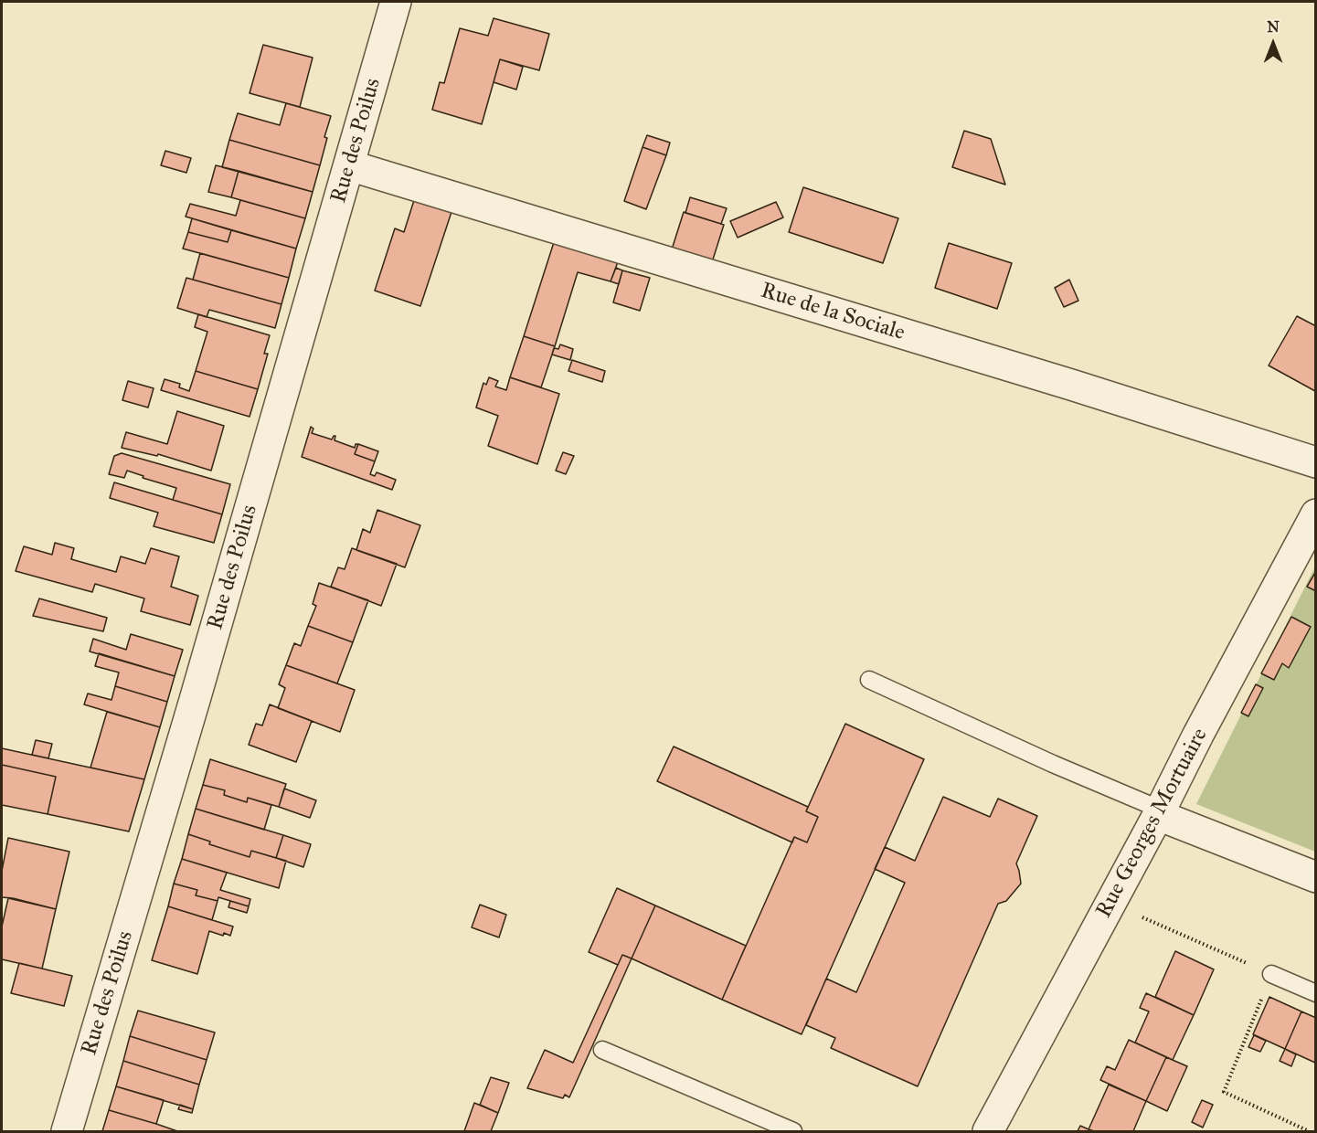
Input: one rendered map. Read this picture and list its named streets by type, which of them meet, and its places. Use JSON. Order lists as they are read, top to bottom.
{
  "streets": {
    "street": ["Rue des Poilus", "Rue de la Sociale", "Rue Georges Mortuaire"]
  },
  "crossings": [
    ["Rue des Poilus", "Rue de la Sociale"]
  ],
  "north": "top"
}
